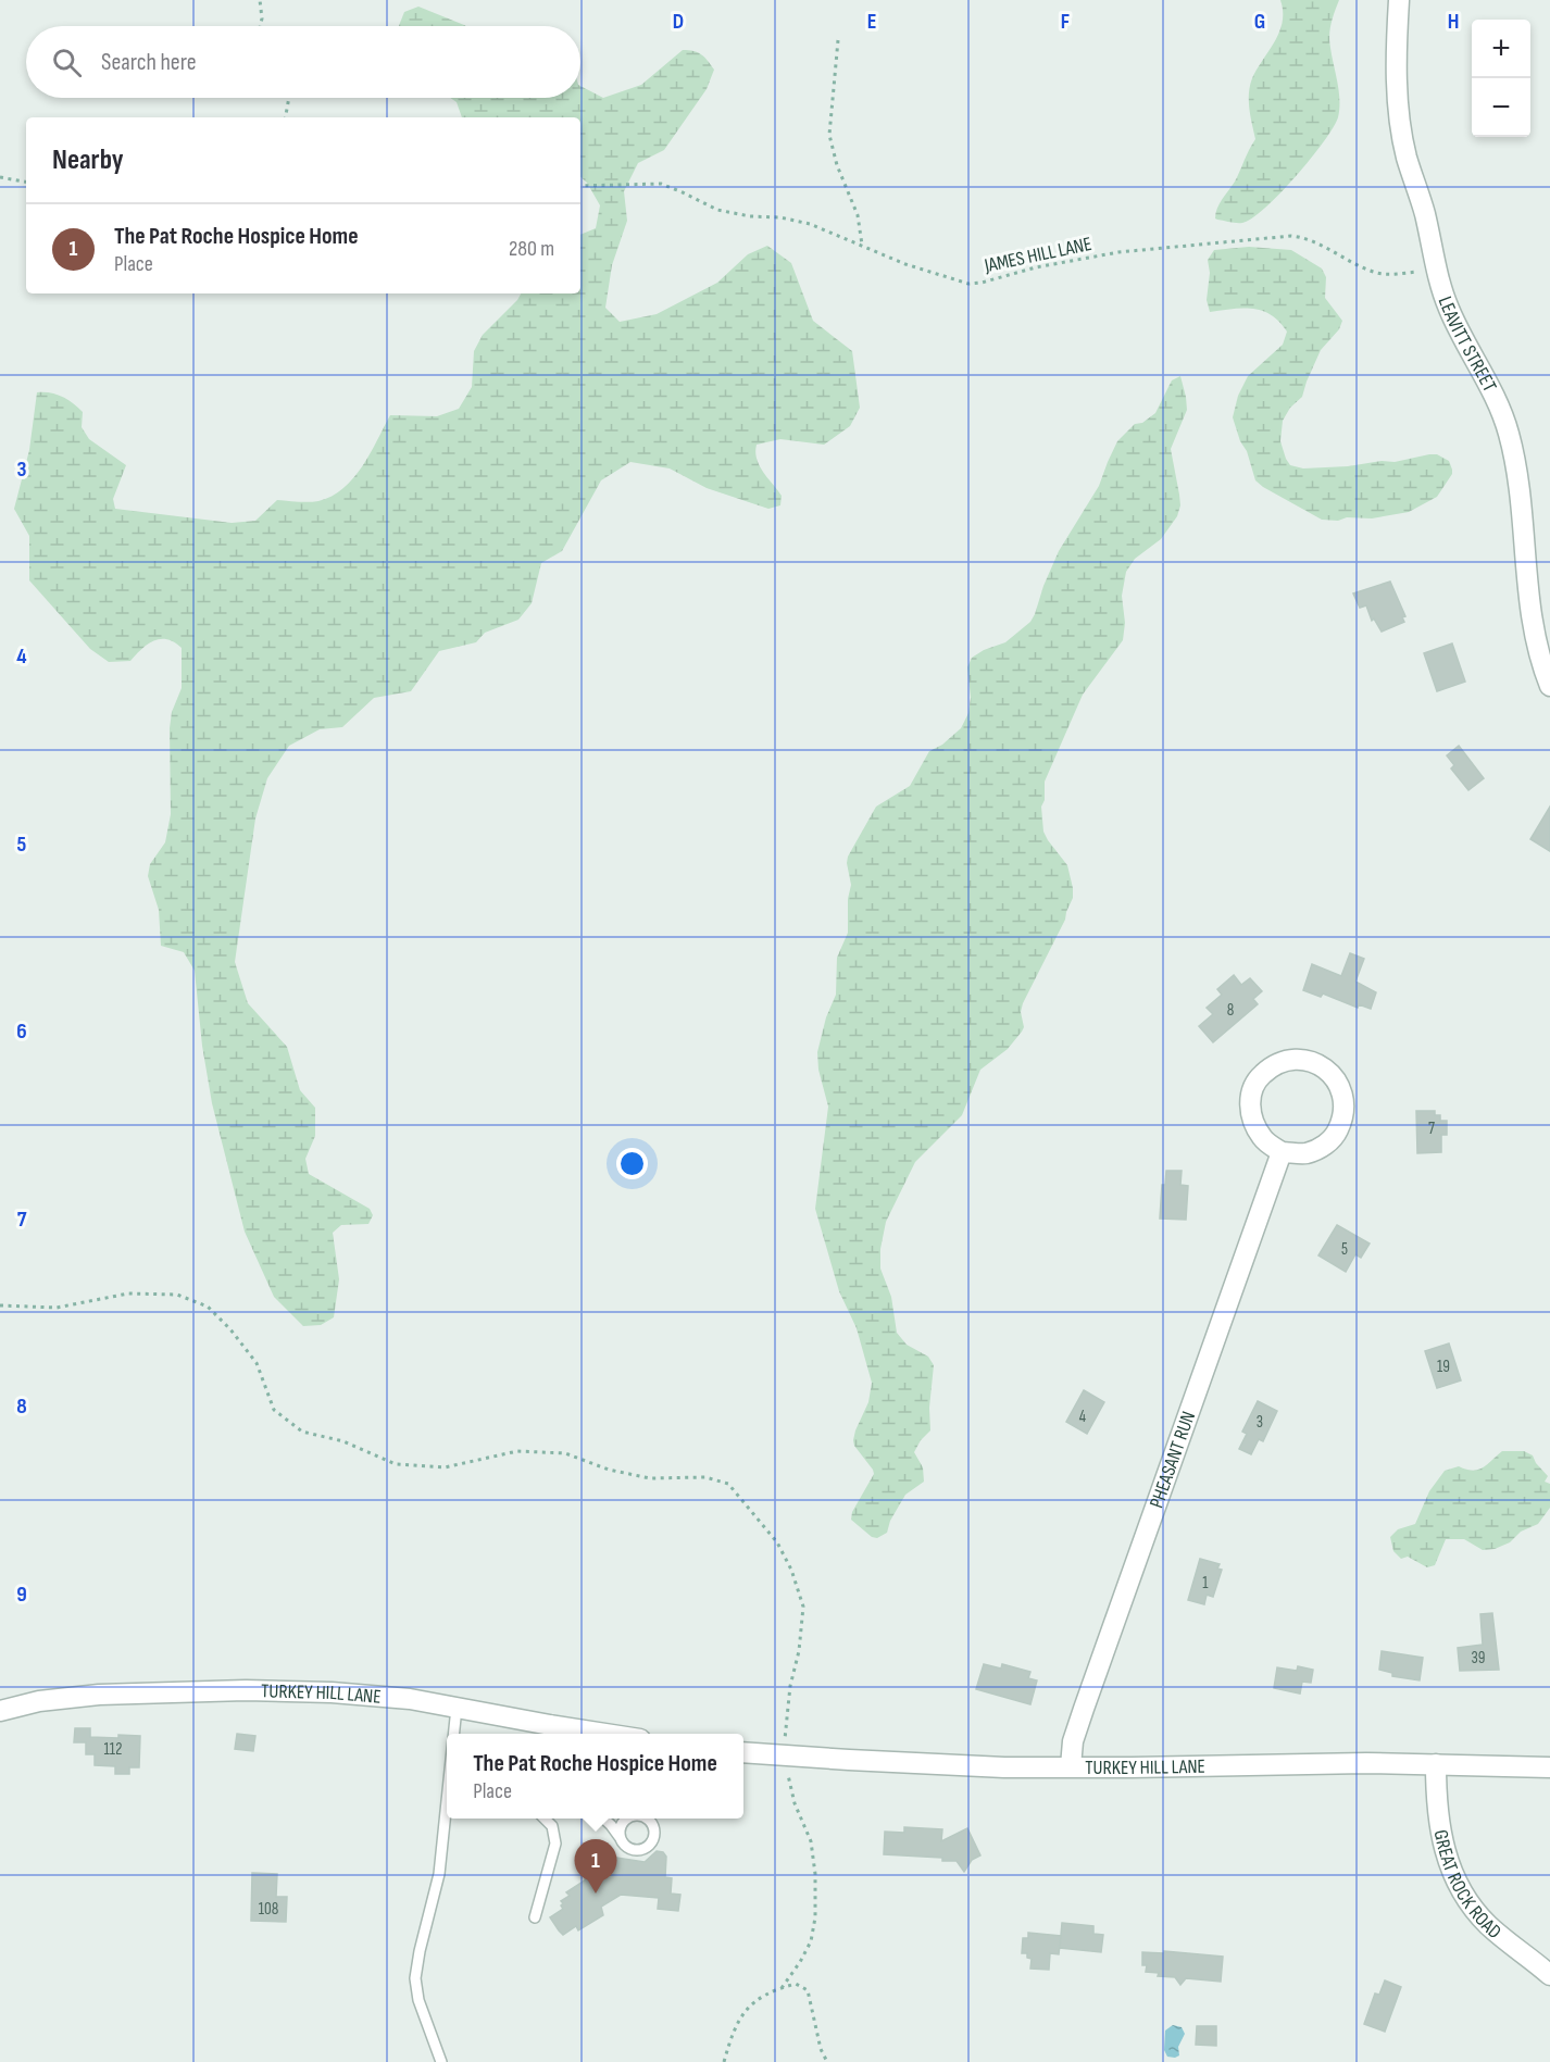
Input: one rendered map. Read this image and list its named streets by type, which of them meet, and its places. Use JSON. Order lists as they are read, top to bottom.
{
  "streets": {
    "street": [
      "LEAVITT STREET",
      "PHEASANT RUN",
      "TURKEY HILL LANE",
      "GREAT ROCK ROAD"
    ],
    "path": ["JAMES HILL LANE"]
  },
  "crossings": [
    ["JAMES HILL LANE", "LEAVITT STREET"],
    ["PHEASANT RUN", "TURKEY HILL LANE"],
    ["TURKEY HILL LANE", "GREAT ROCK ROAD"]
  ],
  "house_numbers": [
    "8",
    "7",
    "5",
    "19",
    "4",
    "3",
    "1",
    "39",
    "112",
    "108"
  ],
  "page": {
    "map_buttons": ["+", "−"],
    "search": "Search here",
    "heading": "Nearby",
    "list": [
      {
        "mark": "1",
        "name": "The Pat Roche Hospice Home",
        "note": "Place",
        "value": "280 m"
      }
    ],
    "popup": ["The Pat Roche Hospice Home", "Place"],
    "pins": "1"
  },
  "grid": {
    "columns": [
      "D",
      "E",
      "F",
      "G",
      "H"
    ],
    "rows": [
      "3",
      "4",
      "5",
      "6",
      "7",
      "8",
      "9"
    ]
  }
}
